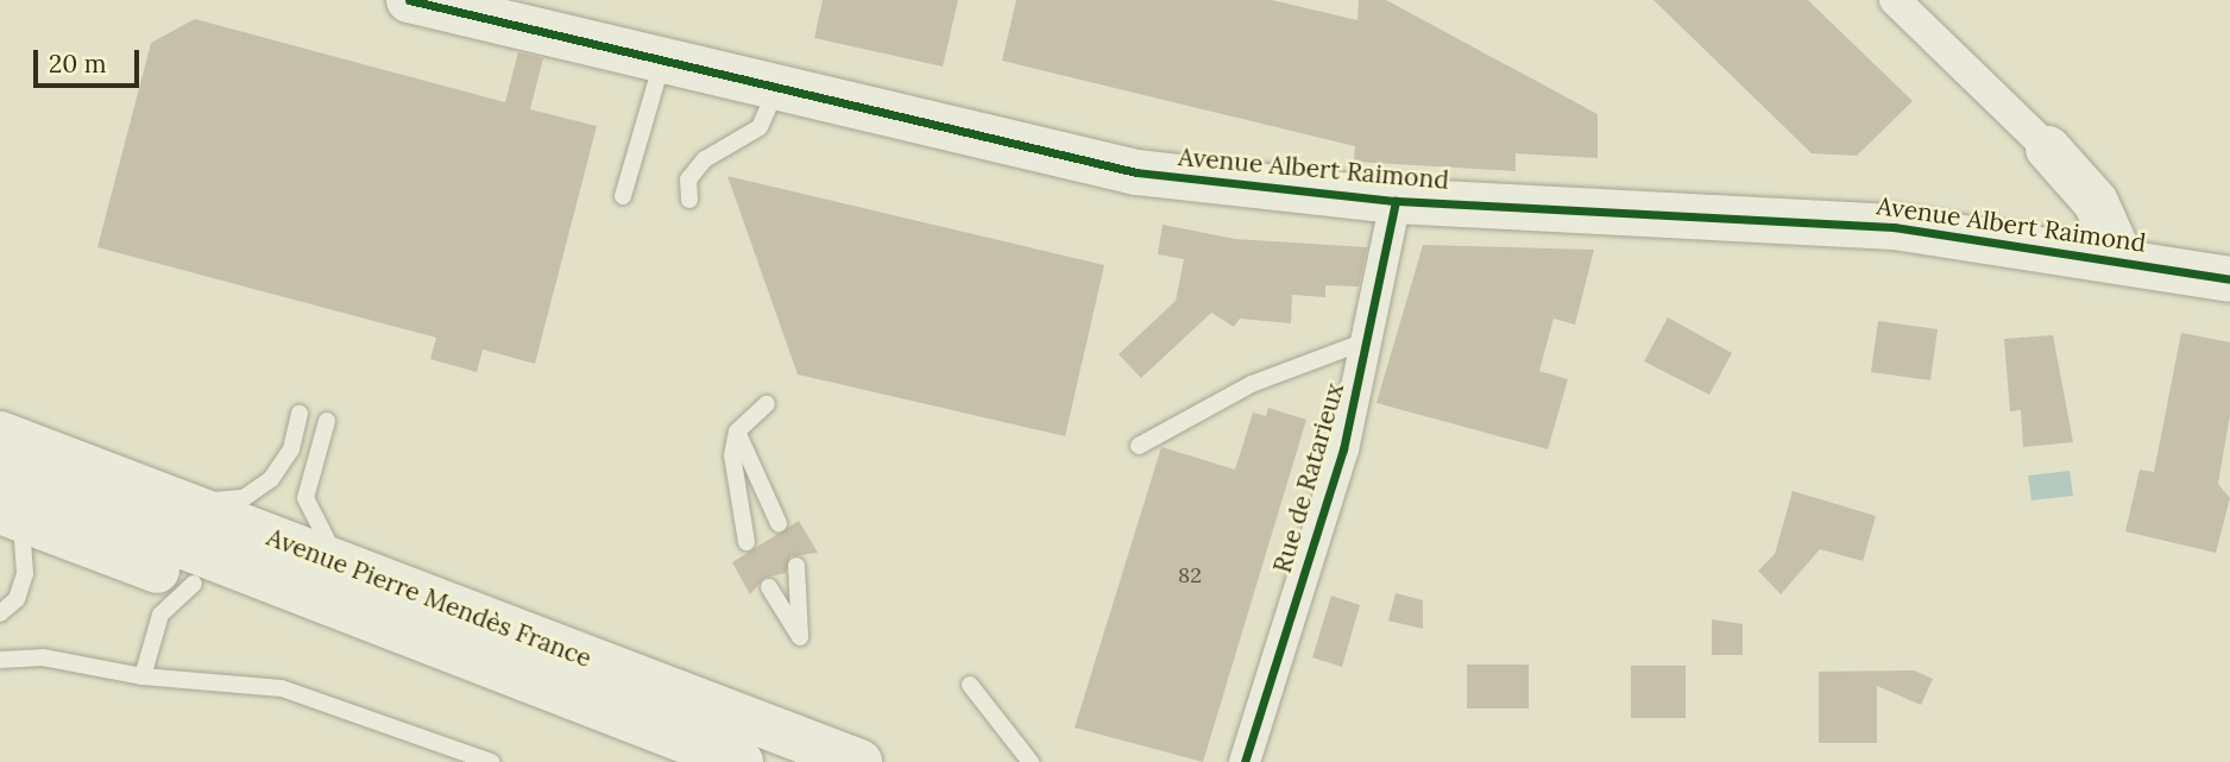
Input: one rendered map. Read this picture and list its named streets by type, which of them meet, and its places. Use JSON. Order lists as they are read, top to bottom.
{
  "streets": {
    "main road": ["Avenue Albert Raimond", "Avenue Pierre Mendès France"],
    "street": ["Rue de Ratarieux"]
  },
  "crossings": [
    ["Avenue Albert Raimond", "Rue de Ratarieux"]
  ],
  "house_numbers": ["82"],
  "scale_bar": "20 m"
}
